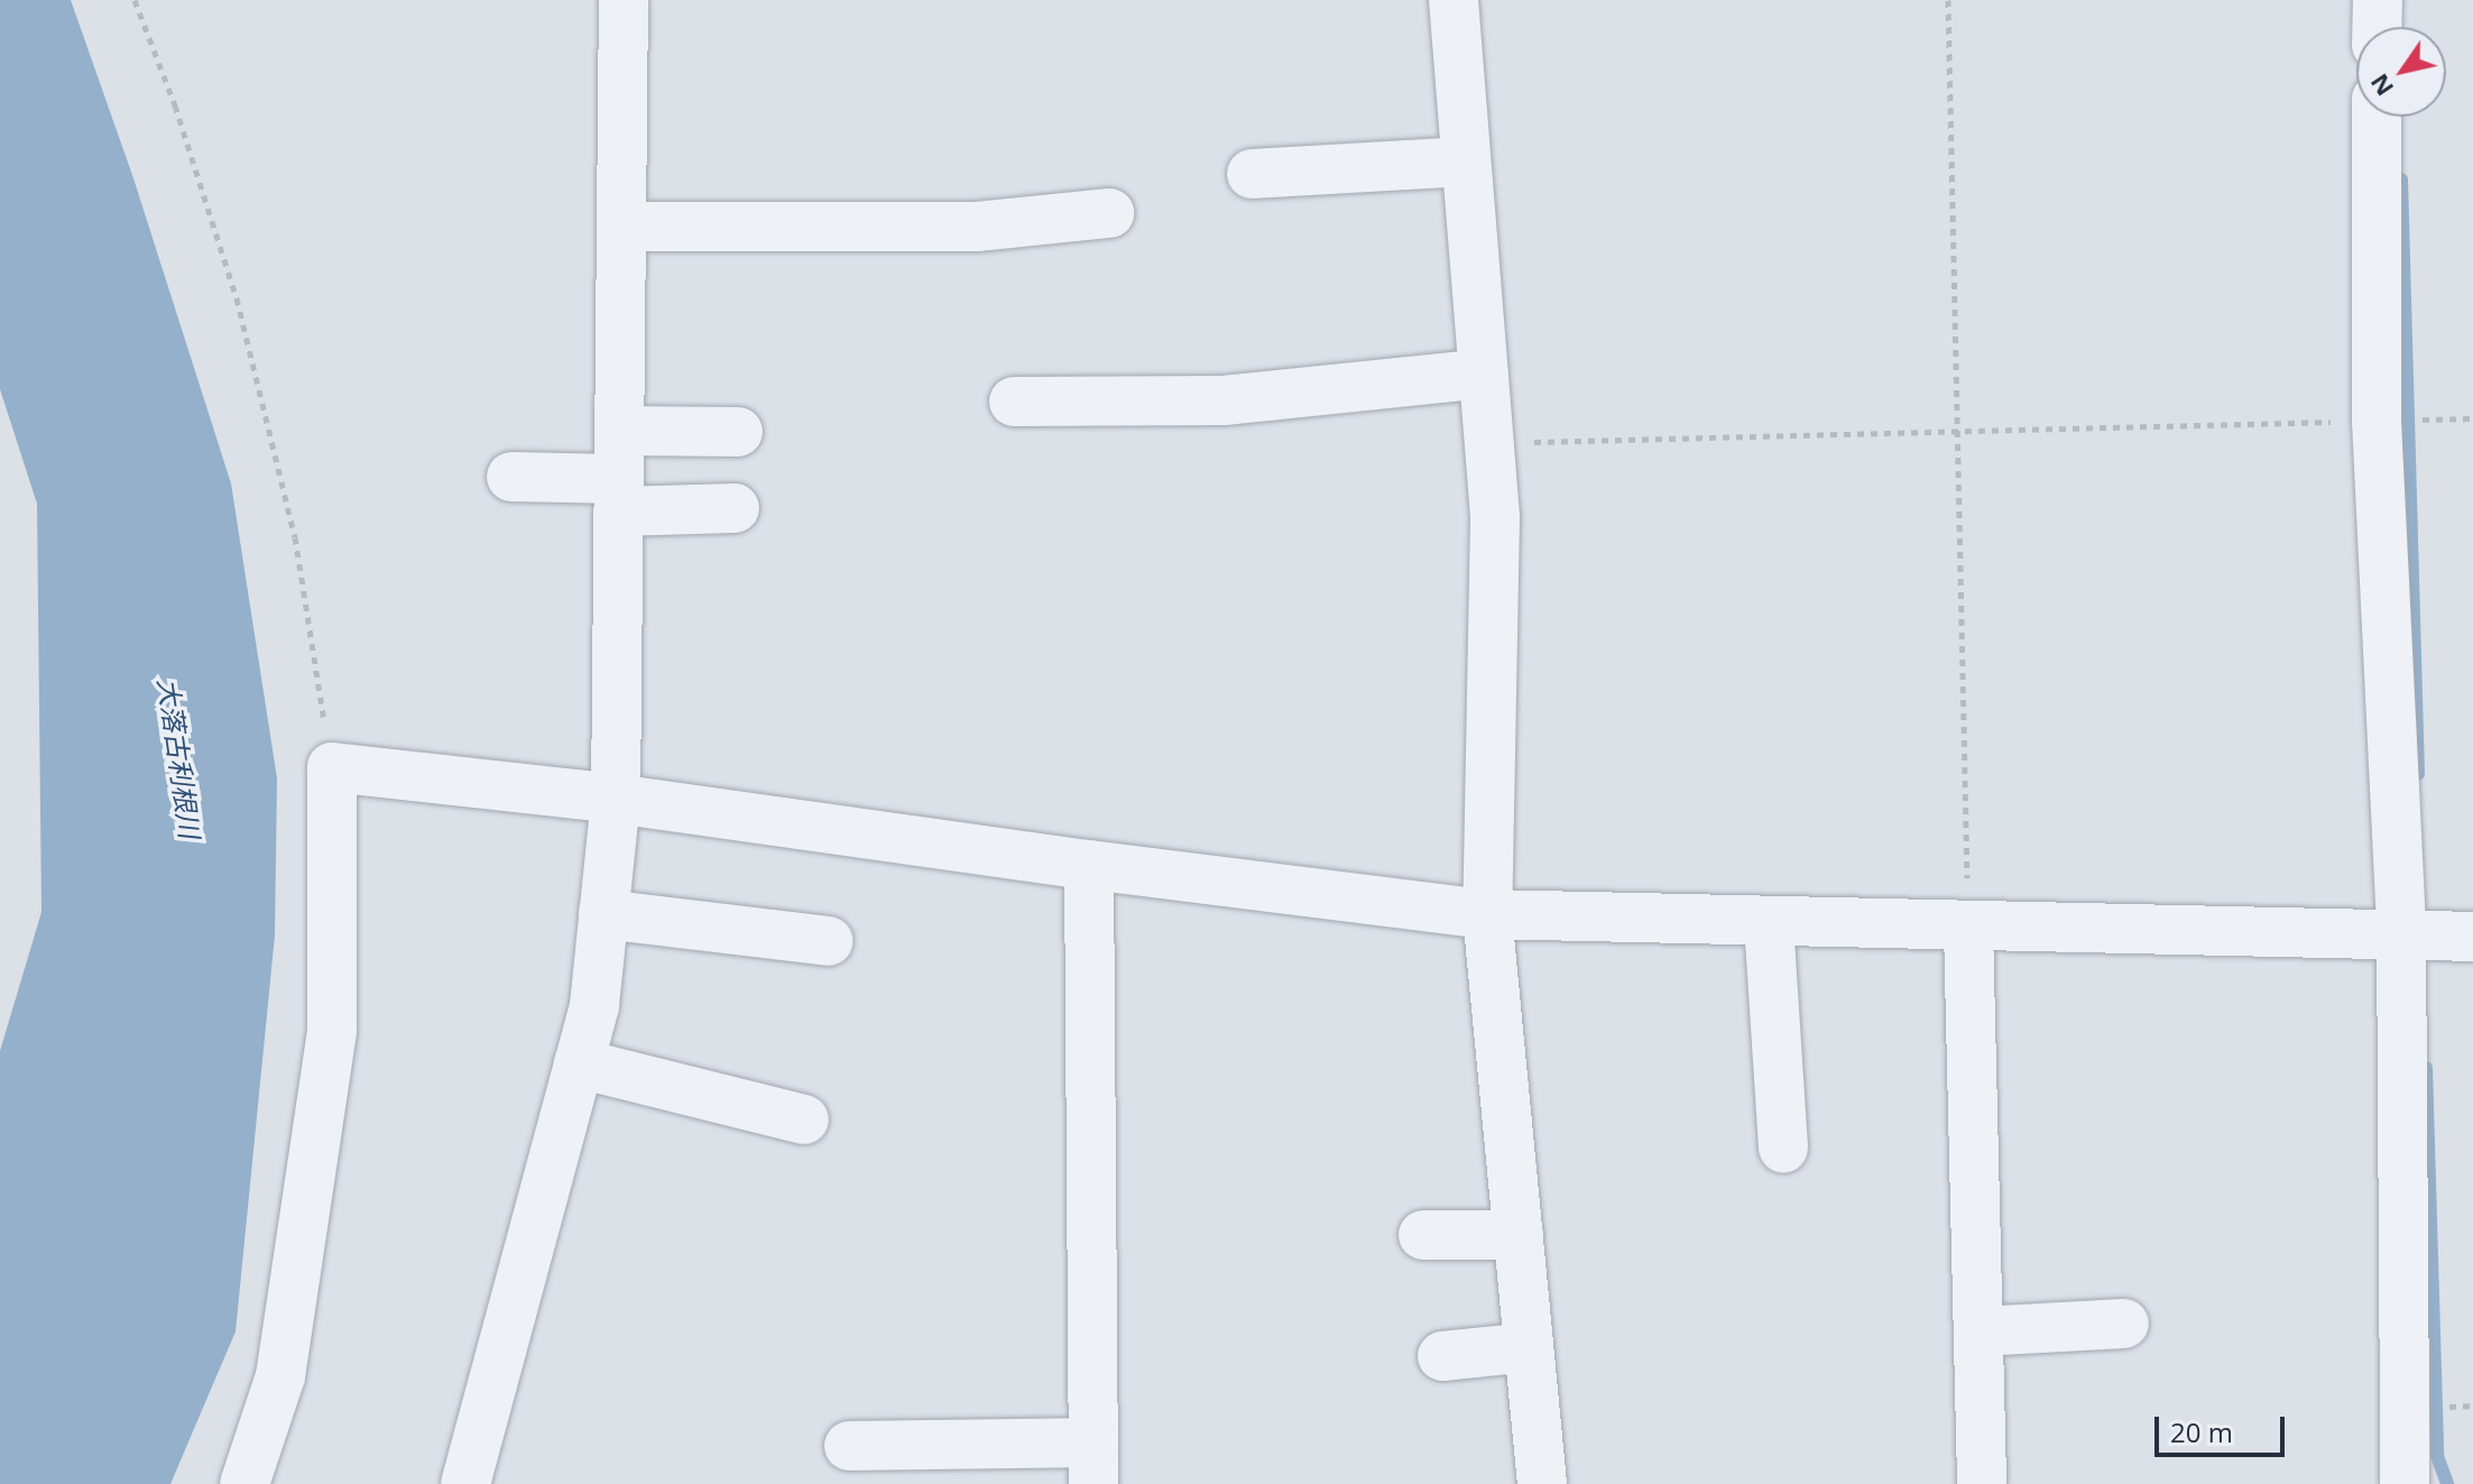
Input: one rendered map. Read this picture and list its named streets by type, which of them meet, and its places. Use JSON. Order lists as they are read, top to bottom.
{
  "water": ["大落古利根川"],
  "scale_bar": "20 m",
  "north": "bottom left"
}
